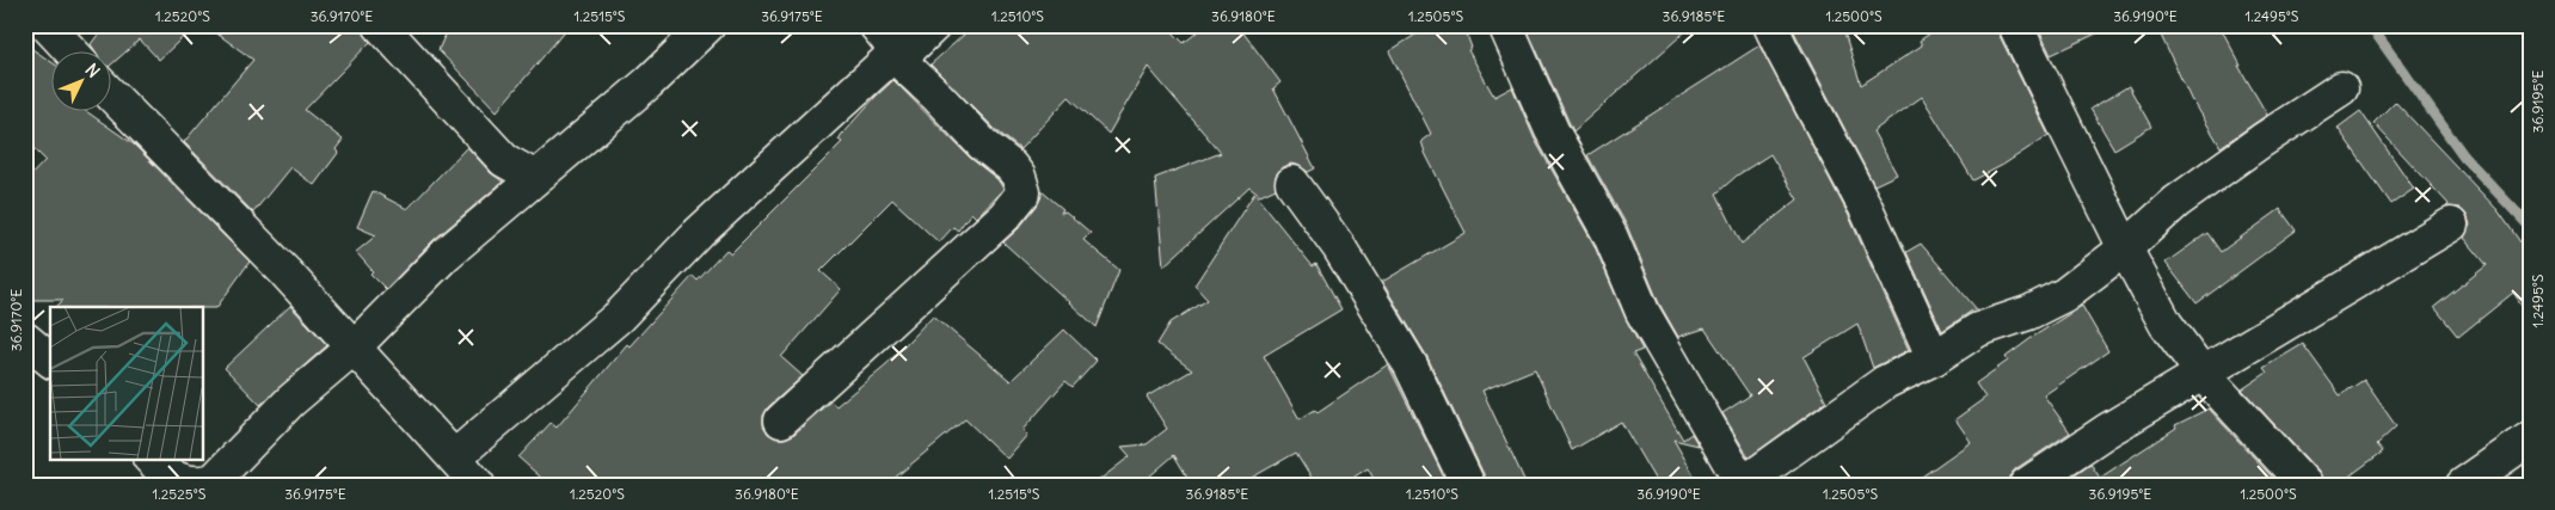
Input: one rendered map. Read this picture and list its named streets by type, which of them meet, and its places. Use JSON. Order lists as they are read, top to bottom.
{
  "north": "top right",
  "coordinates": [
    "1.2520°S",
    "36.9170°E",
    "1.2515°S",
    "36.9175°E",
    "1.2510°S",
    "36.9180°E",
    "1.2505°S",
    "36.9185°E",
    "1.2500°S",
    "36.9190°E",
    "1.2495°S",
    "36.9195°E",
    "1.2525°S"
  ]
}
